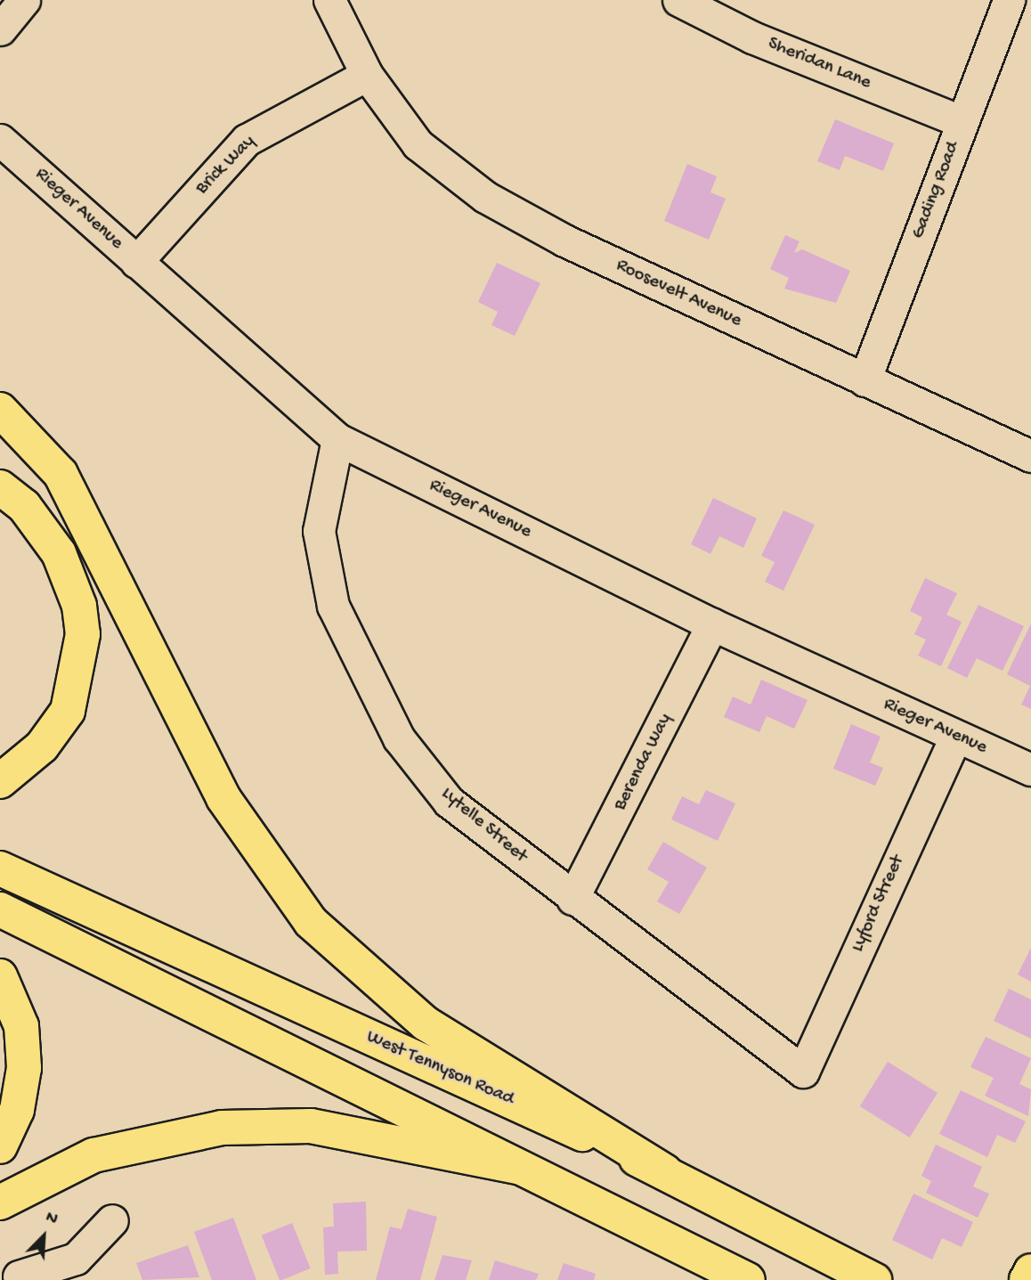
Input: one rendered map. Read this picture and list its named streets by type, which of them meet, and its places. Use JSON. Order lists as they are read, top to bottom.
{
  "streets": {
    "main road": ["West Tennyson Road"],
    "street": [
      "Sheridan Lane",
      "Brick Way",
      "Gading Road",
      "Rieger Avenue",
      "Roosevelt Avenue",
      "Berenda Way",
      "Lytelle Street",
      "Lyford Street"
    ]
  },
  "crossings": [
    ["Sheridan Lane", "Gading Road"],
    ["Brick Way", "Rieger Avenue"],
    ["Brick Way", "Roosevelt Avenue"],
    ["Gading Road", "Roosevelt Avenue"],
    ["Rieger Avenue", "Berenda Way"],
    ["Rieger Avenue", "Lytelle Street"],
    ["Rieger Avenue", "Lyford Street"],
    ["Berenda Way", "Lytelle Street"],
    ["Lytelle Street", "Lyford Street"]
  ],
  "north": "top right"
}
